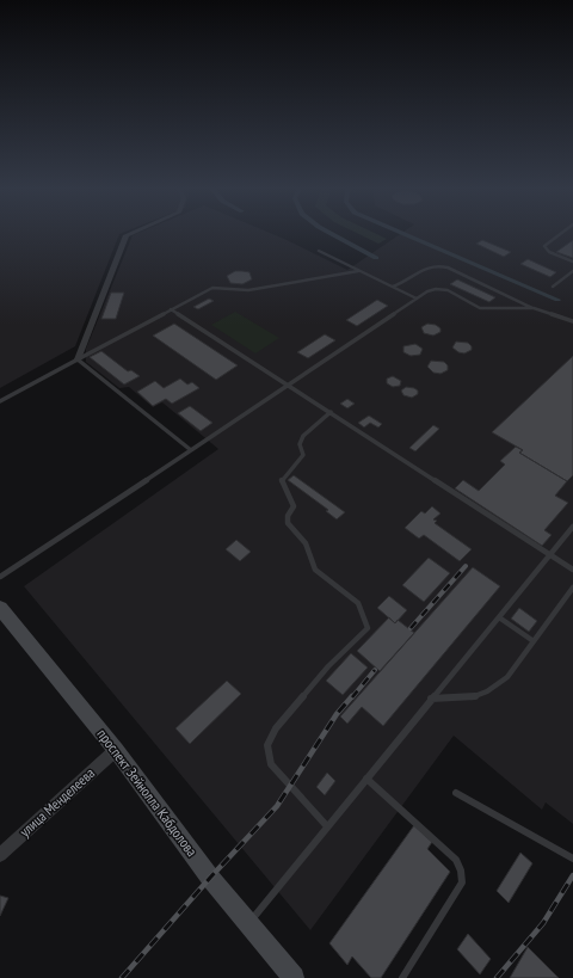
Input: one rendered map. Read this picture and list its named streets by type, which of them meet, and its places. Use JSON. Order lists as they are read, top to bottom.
{
  "streets": {
    "main road": ["проспект Зейнолла Кабдолова"],
    "street": ["улица Менделеева"]
  },
  "crossings": [
    ["проспект Зейнолла Кабдолова", "улица Менделеева"]
  ]
}
